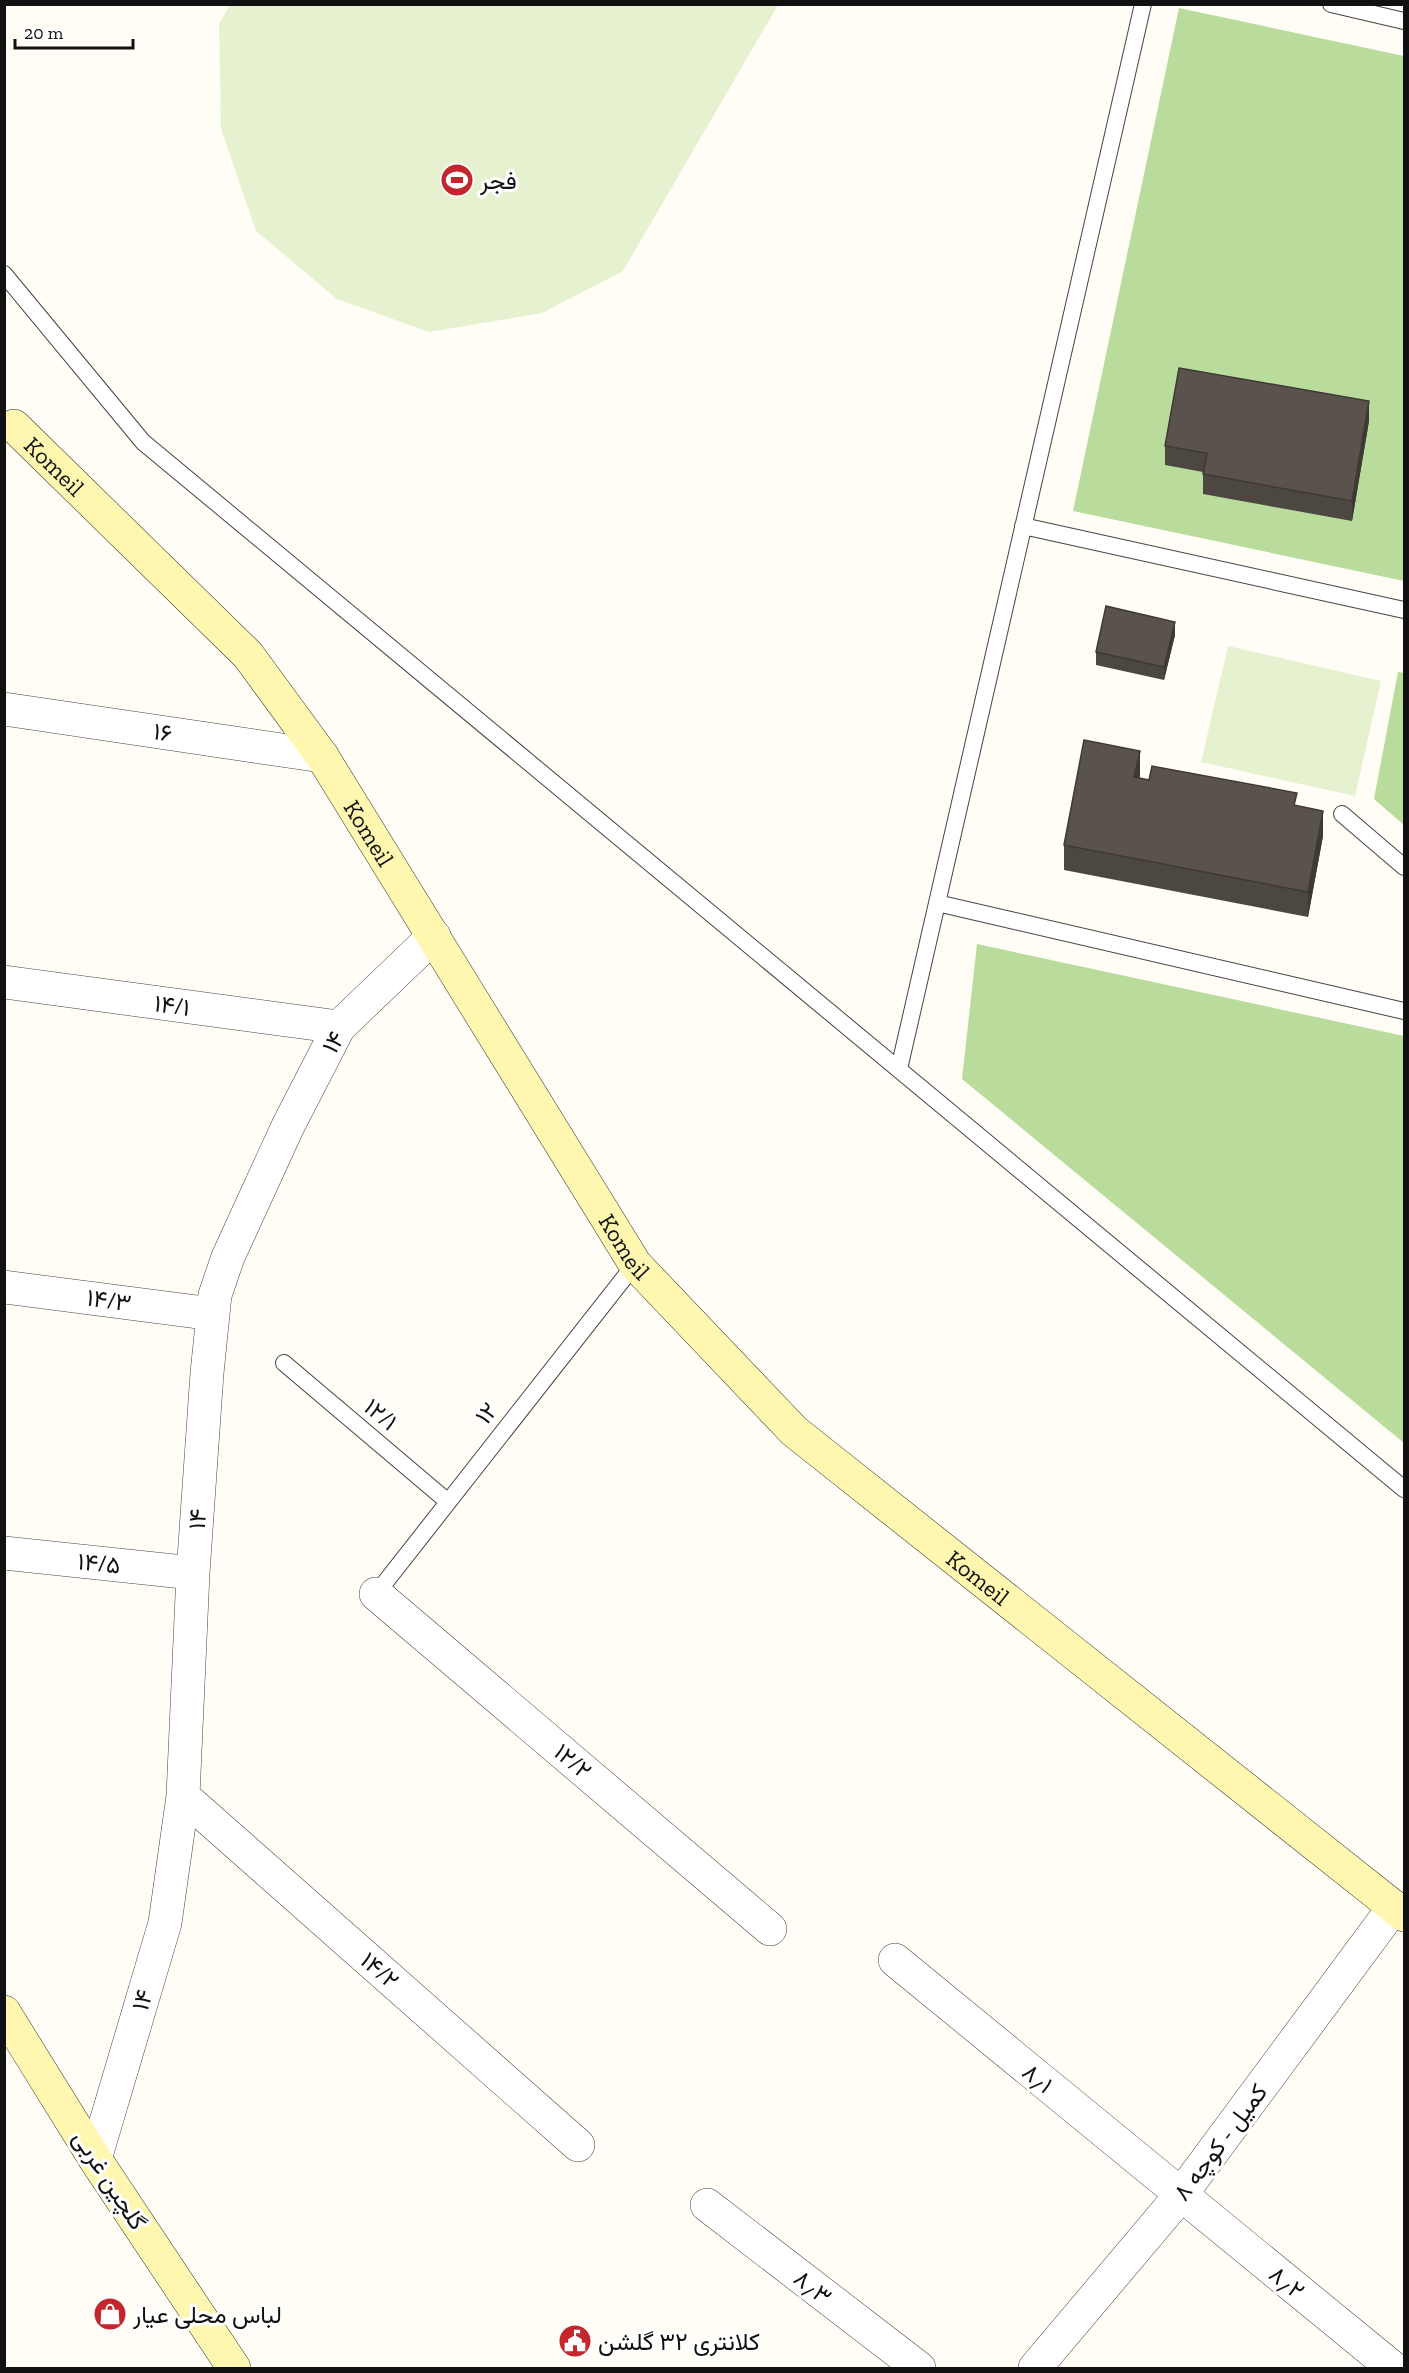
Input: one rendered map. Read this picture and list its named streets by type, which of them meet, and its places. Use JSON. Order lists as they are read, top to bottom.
{
  "streets": {
    "street": [
      "Komeil",
      "۱۶",
      "۱۴/۱",
      "۱۴",
      "۱۴/۳",
      "۱۴/۵",
      "۱۲/۲",
      "۱۴/۲",
      "۸٫۱",
      "کمیل - کوچه ۸",
      "گلچین غربی",
      "۸٫۲",
      "۸٫۳"
    ],
    "lane": ["۱۲", "۱۲/۱"]
  },
  "crossings": [
    ["Komeil", "۱۶"],
    ["Komeil", "۱۴"],
    ["Komeil", "۱۲"],
    ["Komeil", "کمیل - کوچه ۸"],
    ["۱۴/۱", "۱۴"],
    ["۱۴", "۱۴/۳"],
    ["۱۴", "۱۴/۵"],
    ["۱۴", "۱۴/۲"],
    ["۱۴", "گلچین غربی"],
    ["۱۲", "۱۲/۱"],
    ["۱۲", "۱۲/۲"],
    ["۸٫۱", "کمیل - کوچه ۸"],
    ["۸٫۱", "۸٫۲"],
    ["کمیل - کوچه ۸", "۸٫۲"]
  ],
  "places": {
    "sports": ["فجر"],
    "shop": ["لباس محلی عیار"],
    "public building": ["کلانتری ۳۲ گلشن"]
  },
  "scale_bar": "20 m"
}
